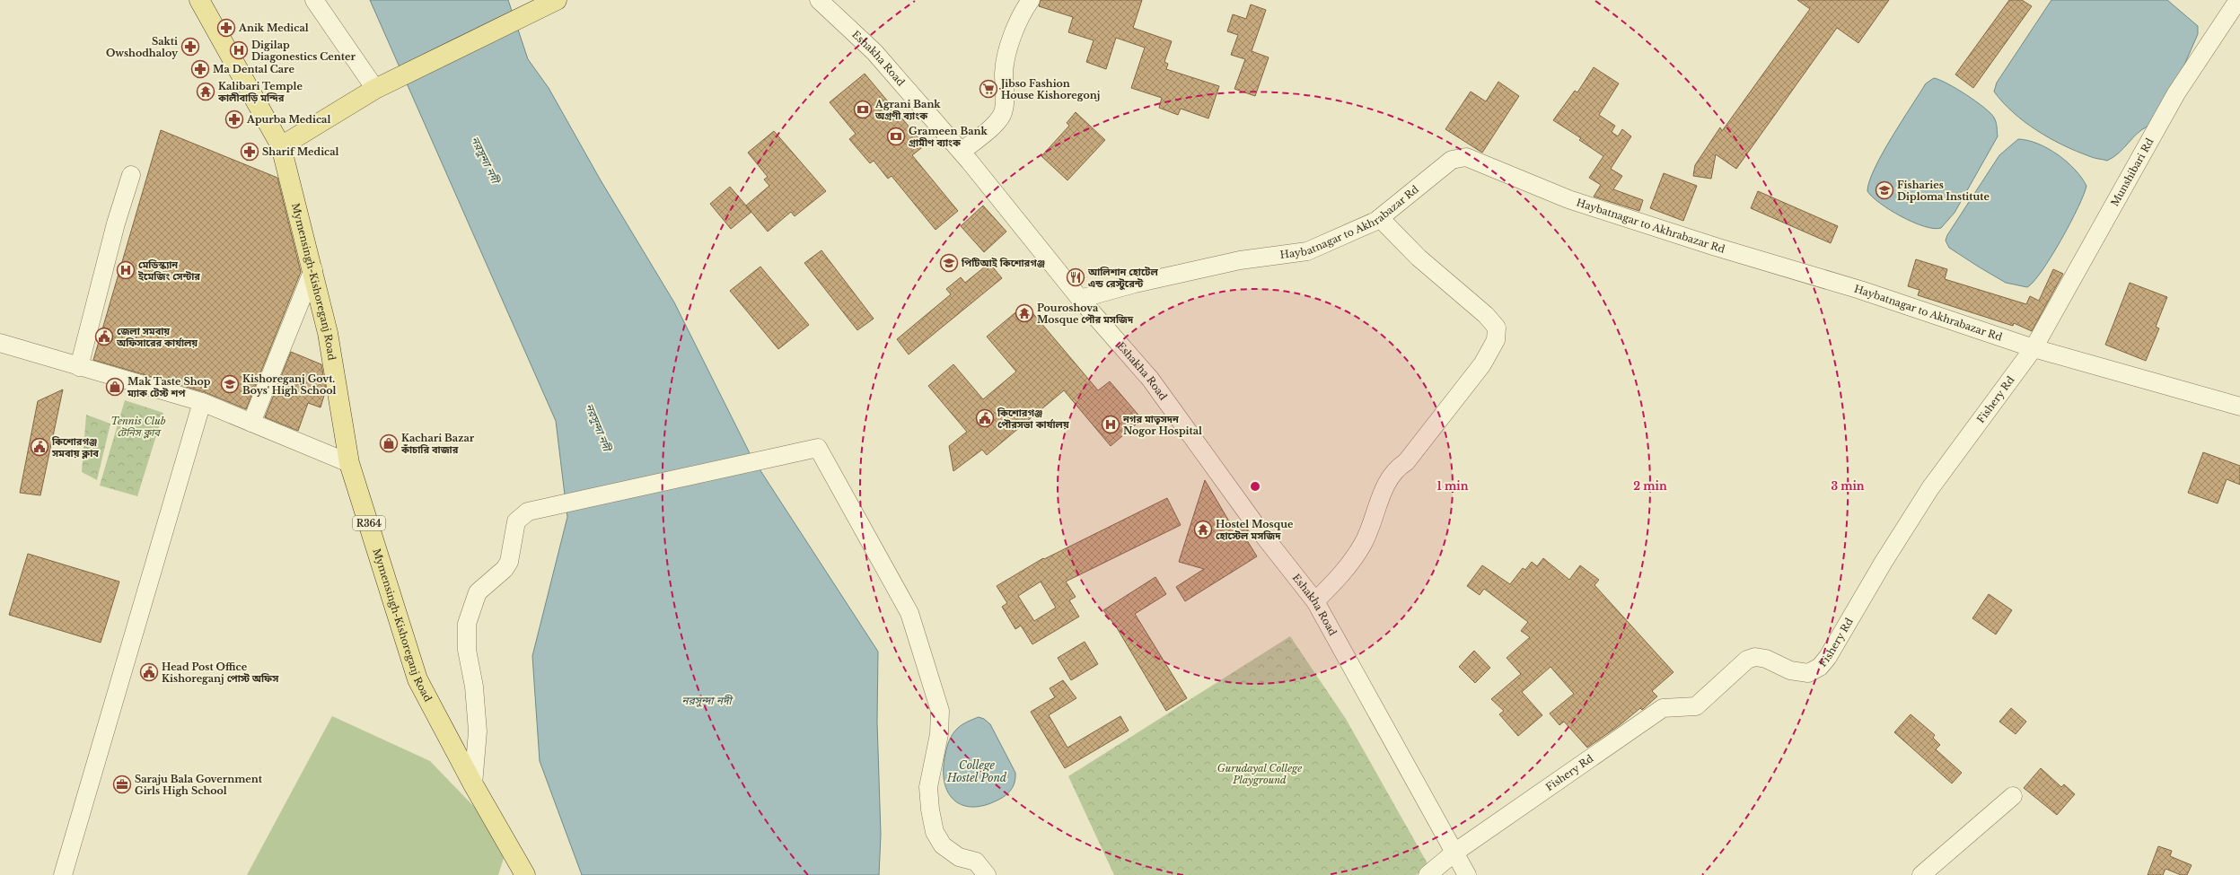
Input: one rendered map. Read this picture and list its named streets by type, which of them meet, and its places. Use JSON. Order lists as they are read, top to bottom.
{
  "streets": {
    "main road": ["Mymensingh-Kishoreganj Road", "R364"],
    "street": [
      "Eshakha Road",
      "Munshibari Rd",
      "Haybatnagar to Akhrabazar Rd",
      "Fishery Rd"
    ]
  },
  "crossings": [
    ["Eshakha Road", "Haybatnagar to Akhrabazar Rd"],
    ["Eshakha Road", "Fishery Rd"],
    ["Munshibari Rd", "Haybatnagar to Akhrabazar Rd"],
    ["Munshibari Rd", "Fishery Rd"],
    ["Haybatnagar to Akhrabazar Rd", "Fishery Rd"]
  ],
  "water": ["নরসুন্দা নদী", "College Hostel Pond"],
  "parks": ["Tennis Club টেনিস ক্লাব", "Gurudayal College Playground"],
  "places": {
    "pharmacy": [
      "Anik Medical",
      "Sakti Owshodhaloy",
      "Ma Dental Care",
      "Apurba Medical",
      "Sharif Medical"
    ],
    "hospital": ["Digilap Diagonestics Center", "মেডিস্ক্যান ইমেজিং সেন্টার", "নগর মাতৃসদন Nogor Hospital"],
    "supermarket": ["Jibso Fashion House Kishoregonj"],
    "temple": ["Kalibari Temple কালীবাড়ি মন্দির", "Pouroshova Mosque পৌর মসজিদ", "Hostel Mosque হোস্টেল মসজিদ"],
    "bank": ["Agrani Bank অগ্রণী ব্যাংক", "Grameen Bank গ্রামীণ ব্যাংক"],
    "school or university": ["Fisharies Diploma Institute", "পিটিআই কিশোরগঞ্জ", "Kishoreganj Govt. Boys' High School"],
    "restaurant": ["আলিশান হোটেল এন্ড রেস্টুরেন্ট"],
    "public building": [
      "জেলা সমবায় অফিসারের কার্যালয়",
      "কিশোরগঞ্জ পৌরসভা কার্যালয়",
      "কিশোরগঞ্জ সমবায় ক্লাব",
      "Head Post Office Kishoreganj পোস্ট অফিস"
    ],
    "shop": ["Mak Taste Shop ম্যাক টেস্ট শপ", "Kachari Bazar কাঁচারি বাজার"],
    "office": ["Saraju Bala Government Girls High School"]
  },
  "rings": ["1 min", "2 min", "3 min"]
}
